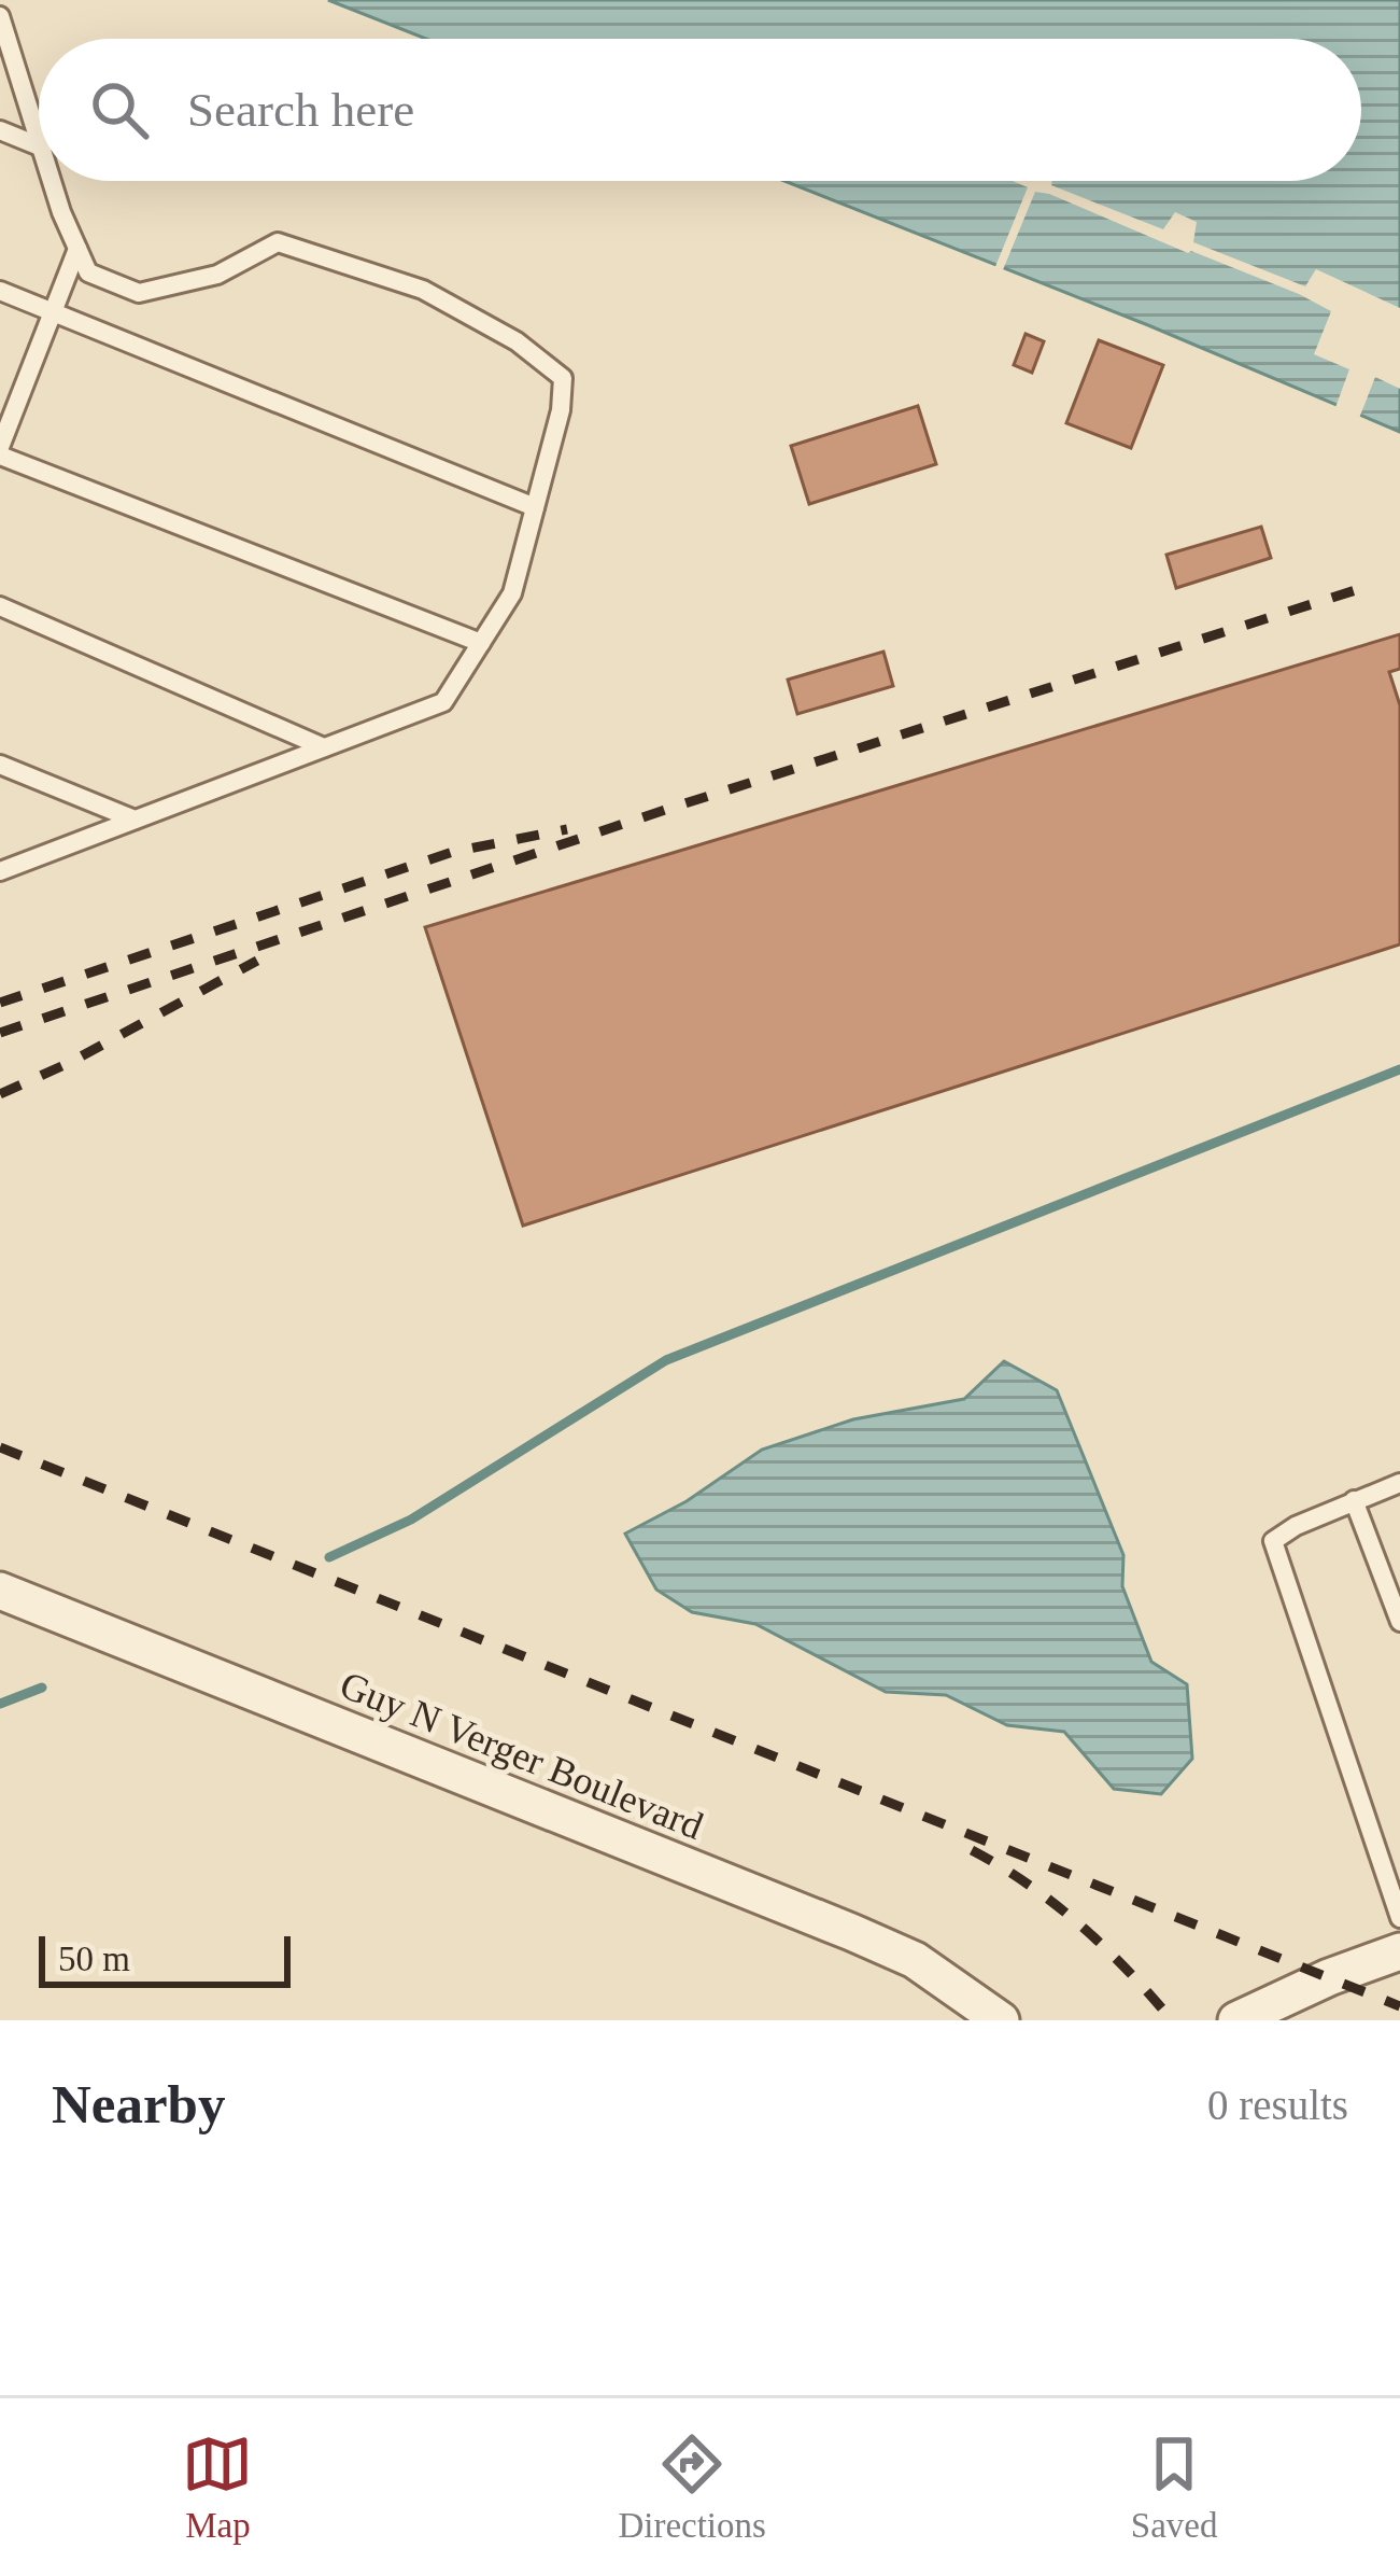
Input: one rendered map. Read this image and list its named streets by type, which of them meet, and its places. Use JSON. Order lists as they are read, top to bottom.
{
  "streets": {
    "street": ["Guy N Verger Boulevard"]
  },
  "scale_bar": "50 m",
  "page": {
    "search": "Search here",
    "scale": "50 m",
    "heading": ["Nearby", "0 results"],
    "nav": ["Map", "Directions", "Saved"]
  }
}
